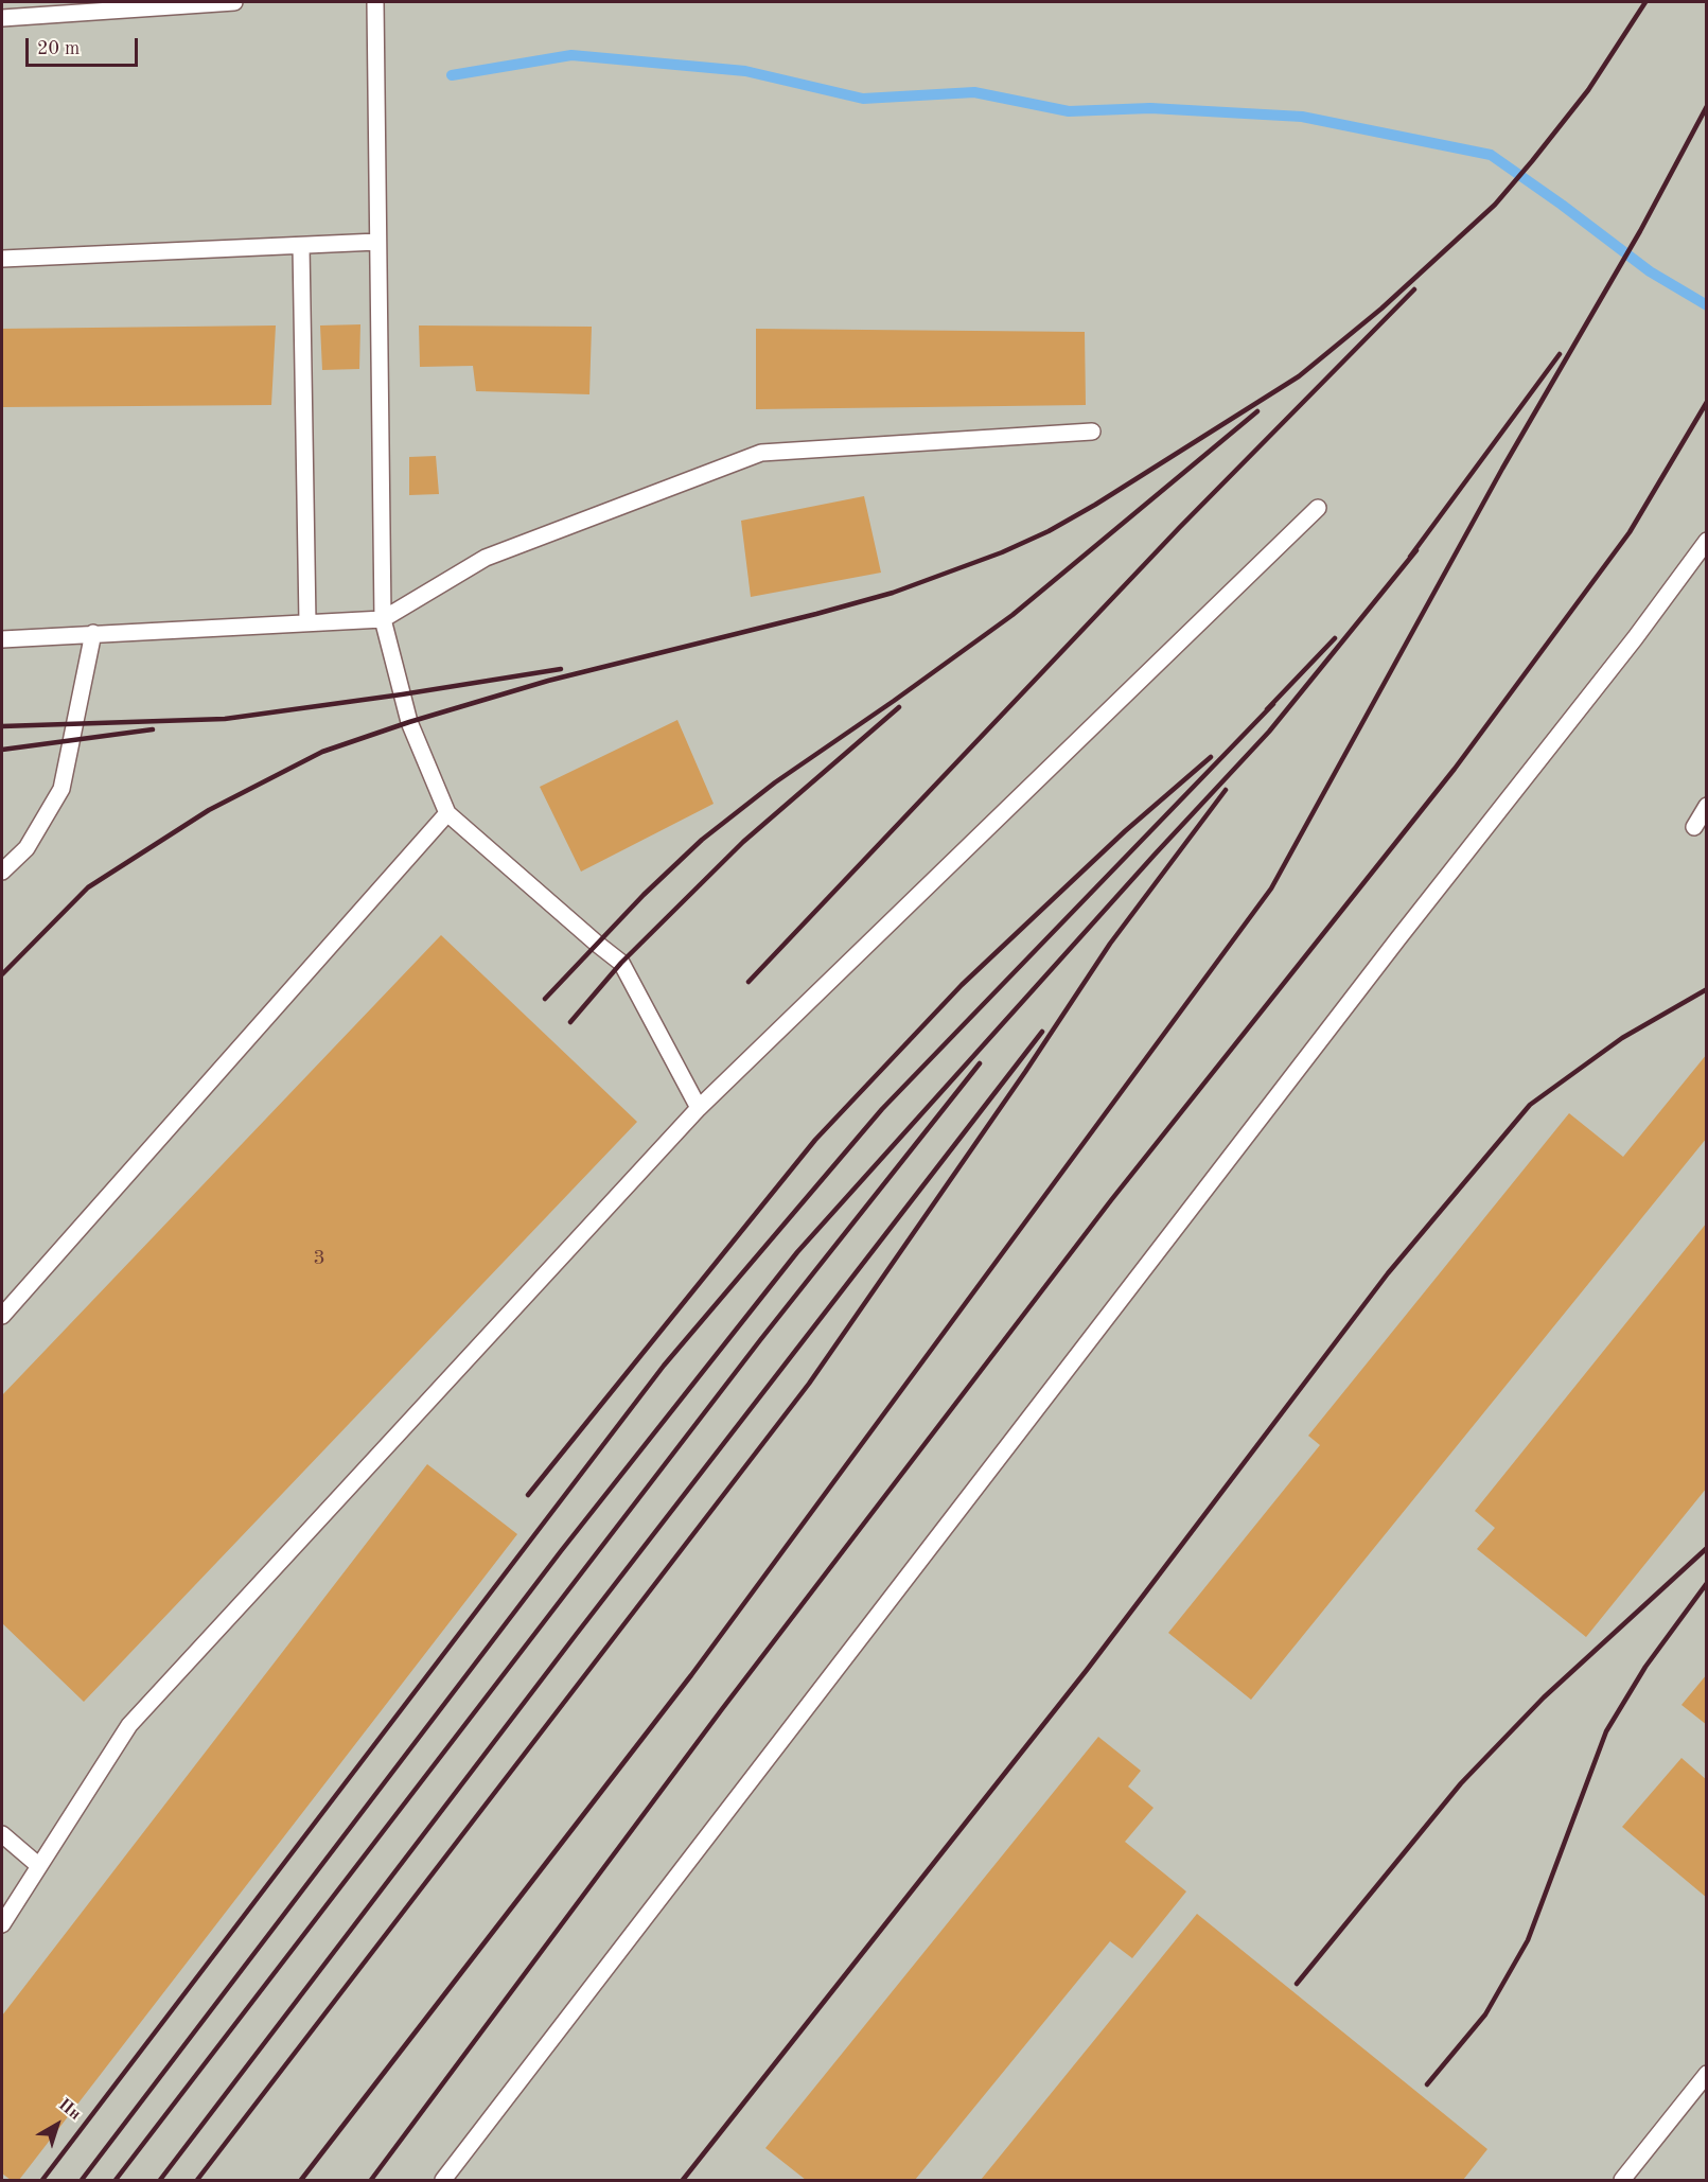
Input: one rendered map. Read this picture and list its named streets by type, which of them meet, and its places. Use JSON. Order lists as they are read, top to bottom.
{
  "house_numbers": ["3"],
  "scale_bar": "20 m",
  "north": "top right"
}
